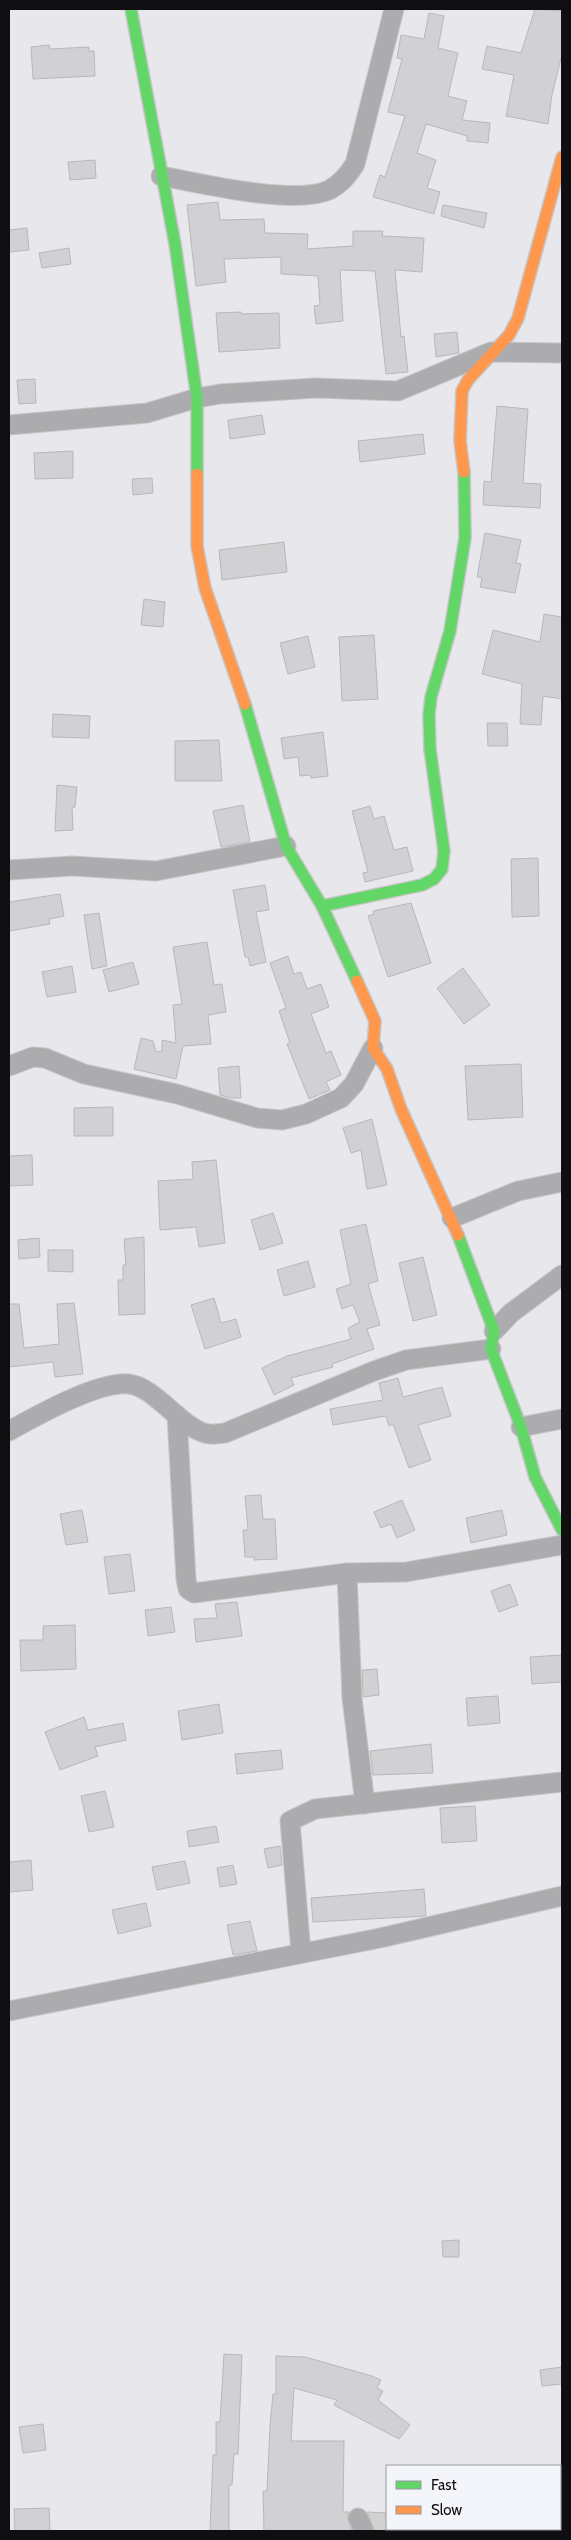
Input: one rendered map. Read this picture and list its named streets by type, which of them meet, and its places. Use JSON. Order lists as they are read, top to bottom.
{
  "legend": ["Fast", "Slow"]
}
